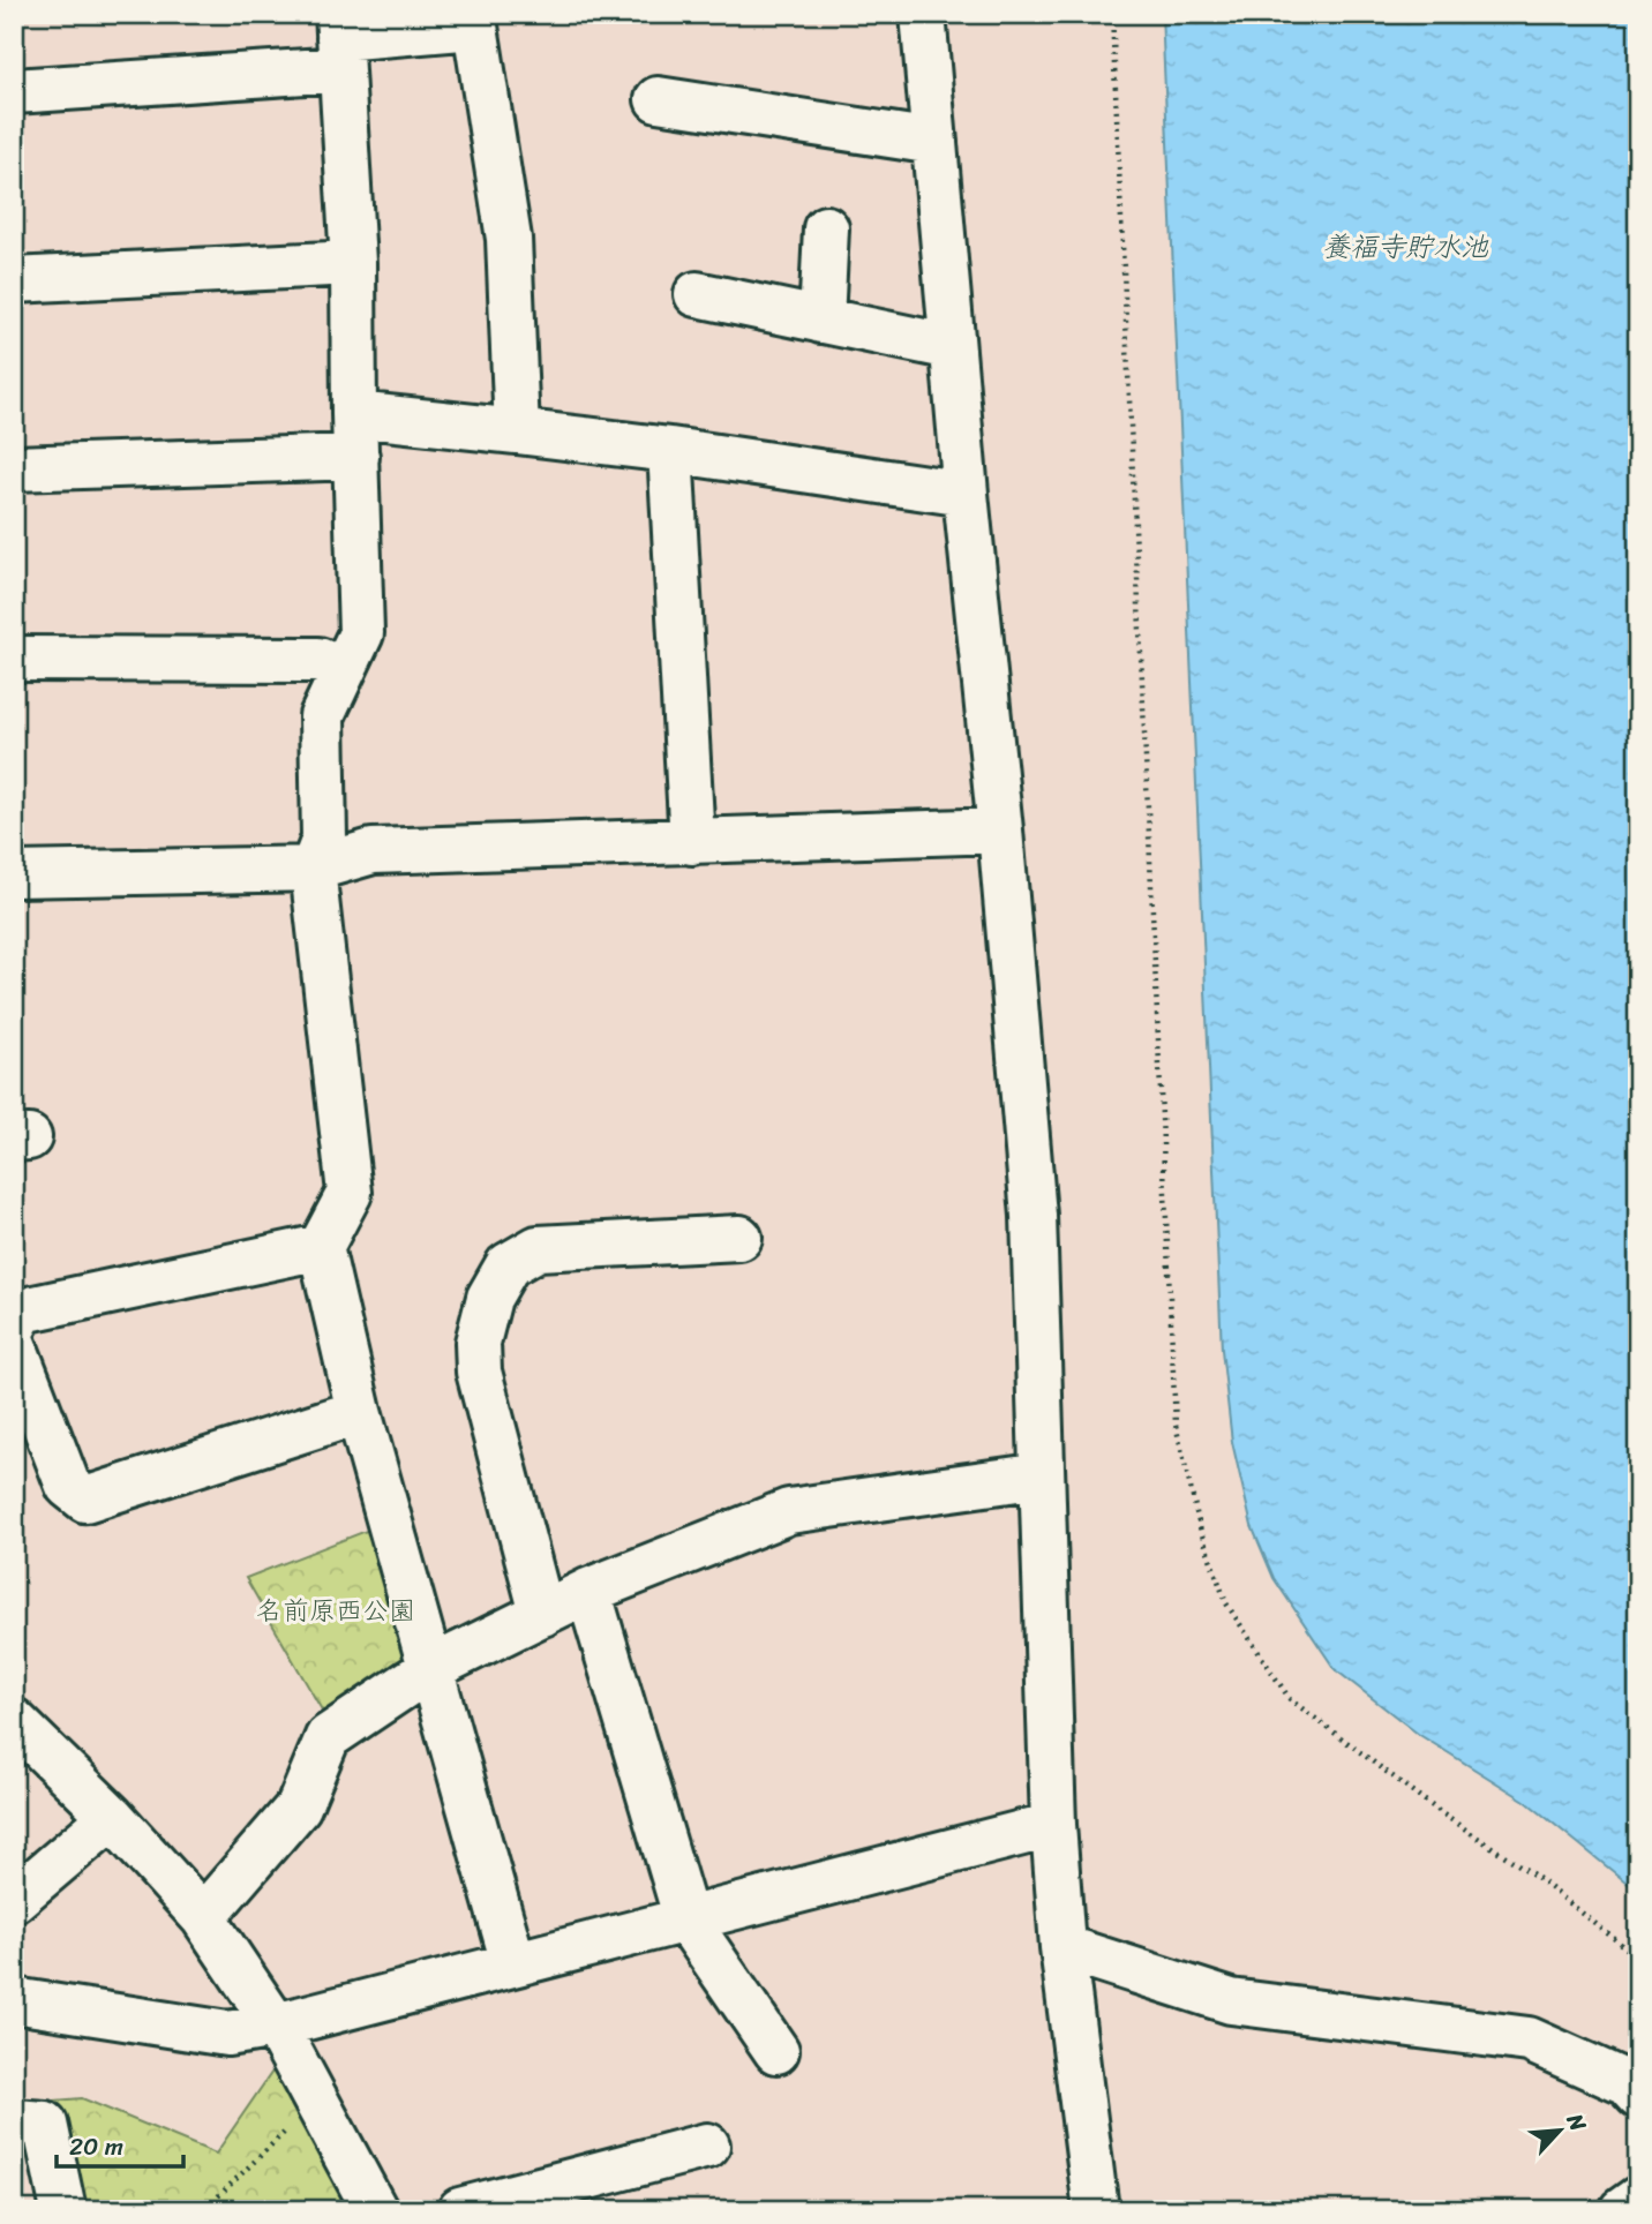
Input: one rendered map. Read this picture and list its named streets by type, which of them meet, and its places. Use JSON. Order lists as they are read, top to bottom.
{
  "water": ["養福寺貯水池"],
  "parks": ["名前原西公園"],
  "scale_bar": "20 m",
  "north": "top right"
}
